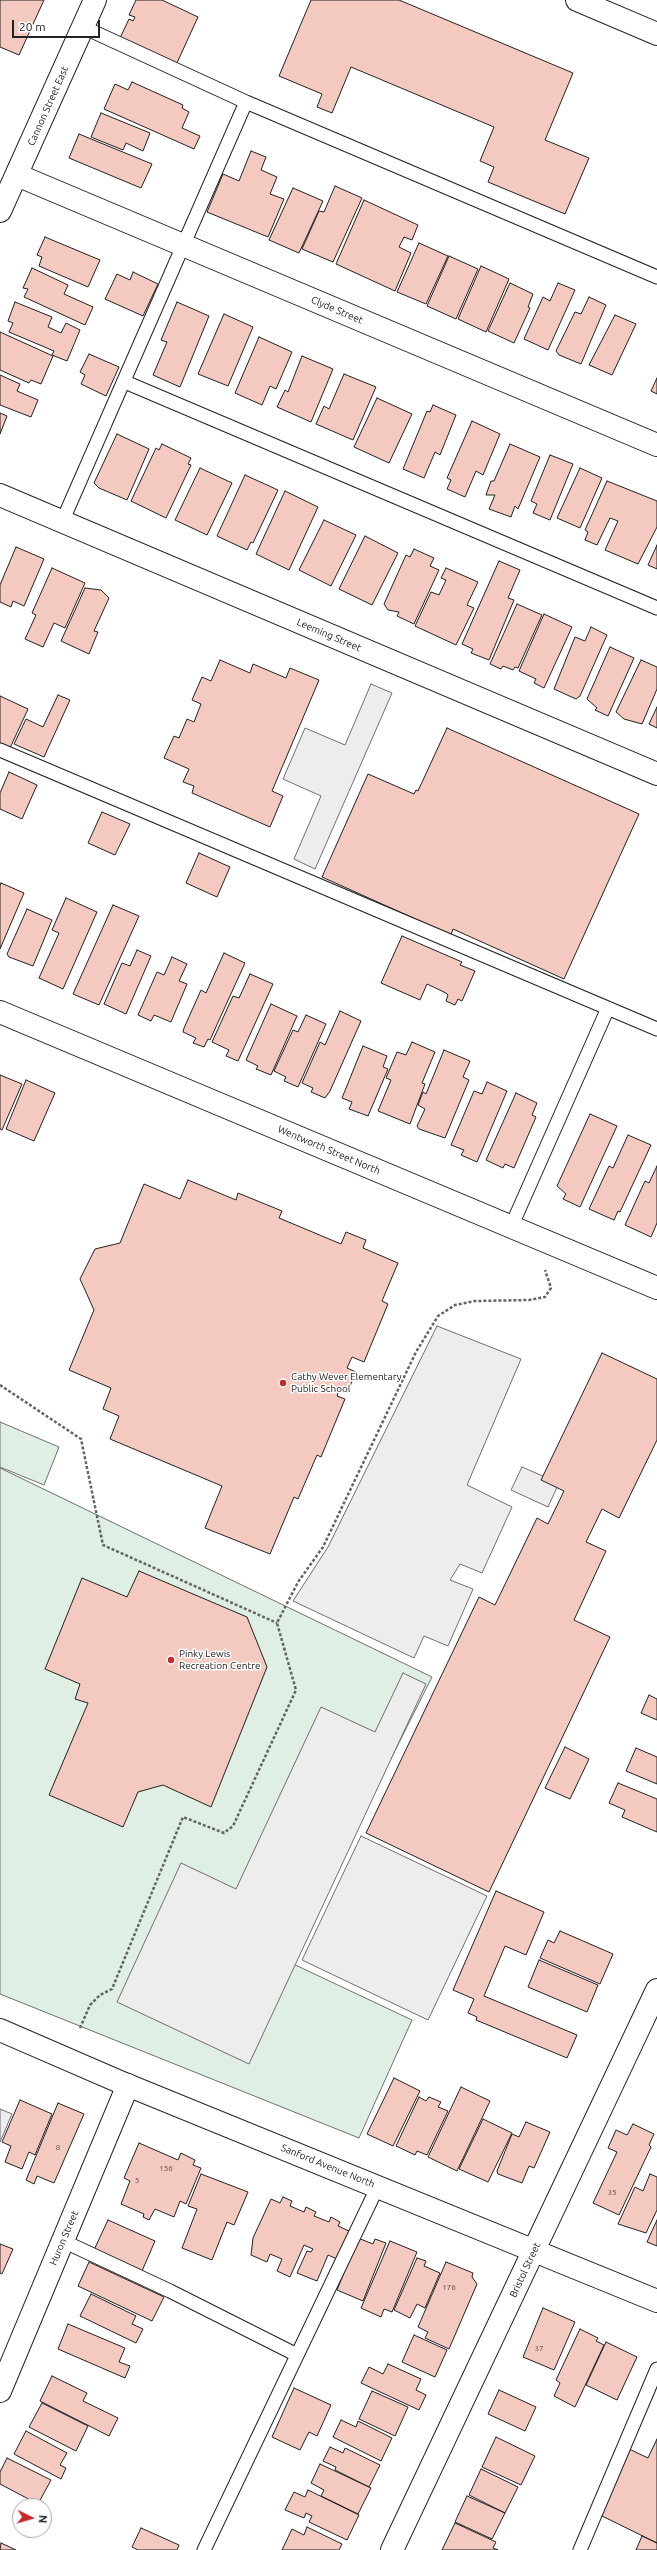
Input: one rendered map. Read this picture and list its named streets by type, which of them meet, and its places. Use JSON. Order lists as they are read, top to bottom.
{
  "streets": {
    "street": [
      "Cannon Street East",
      "Clyde Street",
      "Leeming Street",
      "Wentworth Street North",
      "Sanford Avenue North",
      "Huron Street",
      "Bristol Street"
    ]
  },
  "crossings": [
    ["Cannon Street East", "Clyde Street"],
    ["Sanford Avenue North", "Huron Street"],
    ["Sanford Avenue North", "Bristol Street"]
  ],
  "places": ["Cathy Wever Elementary Public School", "Pinky Lewis Recreation Centre"],
  "house_numbers": [
    "8",
    "156",
    "5",
    "35",
    "176",
    "37"
  ],
  "scale_bar": "20 m",
  "north": "right"
}
